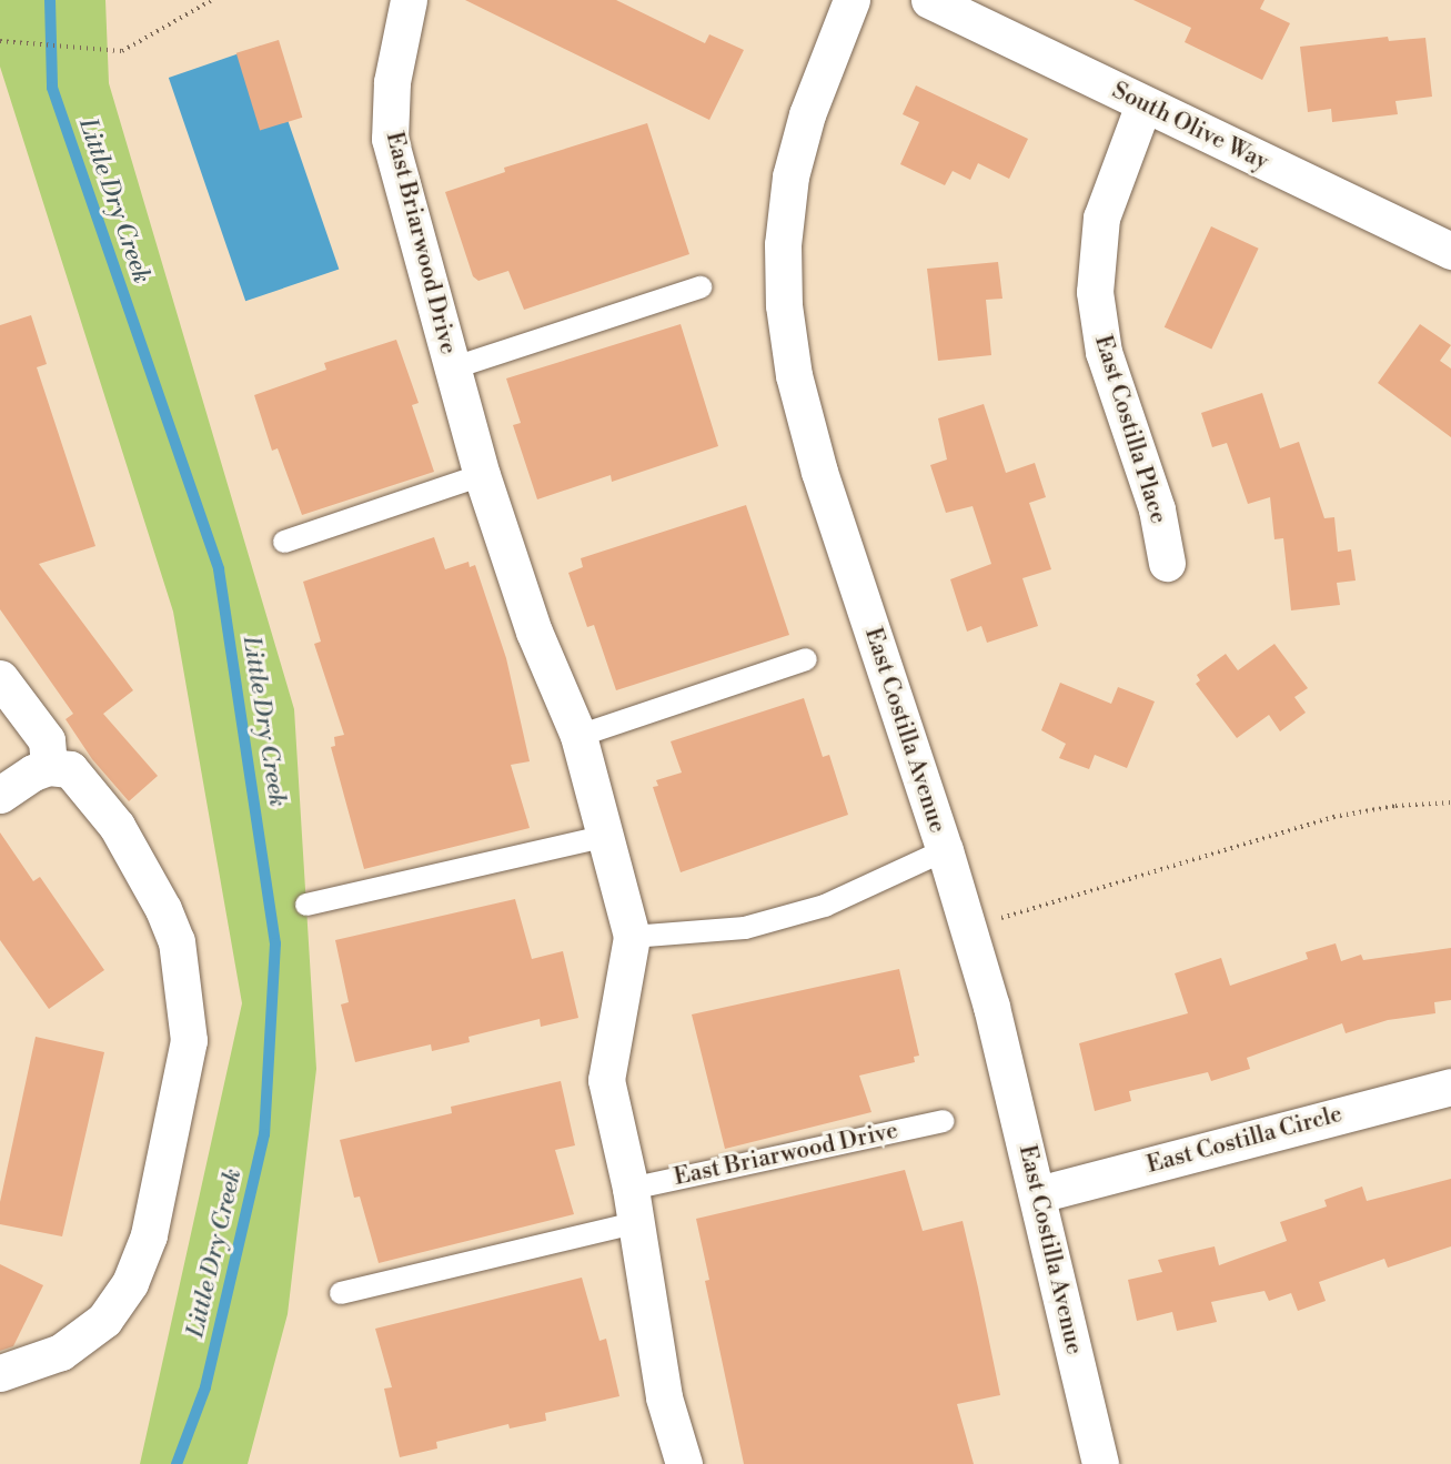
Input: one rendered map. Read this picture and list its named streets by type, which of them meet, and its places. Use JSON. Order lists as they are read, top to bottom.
{
  "streets": {
    "street": [
      "South Olive Way",
      "East Briarwood Drive",
      "East Costilla Place",
      "East Costilla Avenue",
      "East Costilla Circle"
    ]
  },
  "crossings": [
    ["South Olive Way", "East Costilla Place"],
    ["East Costilla Avenue", "East Costilla Circle"]
  ],
  "water": ["Little Dry Creek"]
}
